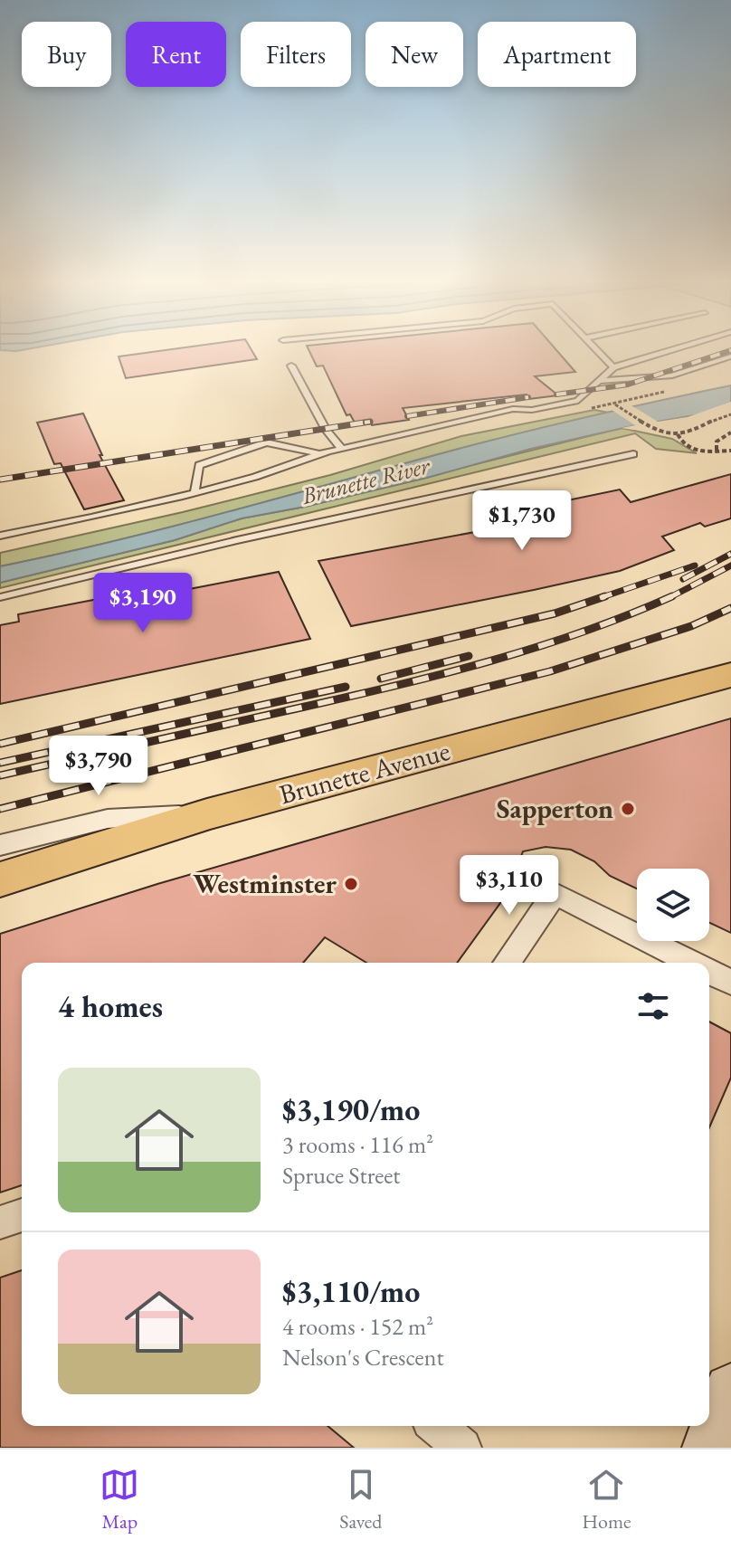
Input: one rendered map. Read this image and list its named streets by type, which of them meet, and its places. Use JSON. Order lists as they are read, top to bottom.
{
  "streets": {
    "main road": ["Brunette Avenue"]
  },
  "water": ["Brunette River"],
  "places": ["Sapperton", "Westminster"],
  "page": {
    "chip": [
      "Buy",
      "Rent",
      "Filters",
      "New",
      "Apartment"
    ],
    "price": [
      "$1,730",
      "$3,190",
      "$3,790",
      "$3,110"
    ],
    "heading": "4 homes",
    "list": [
      {
        "name": "$3,190/mo",
        "note": "3 rooms · 116 m² · Spruce Street"
      },
      {
        "name": "$3,110/mo",
        "note": "4 rooms · 152 m² · Nelson's Crescent"
      }
    ],
    "tabs": ["Map", "Saved", "Home"]
  }
}
